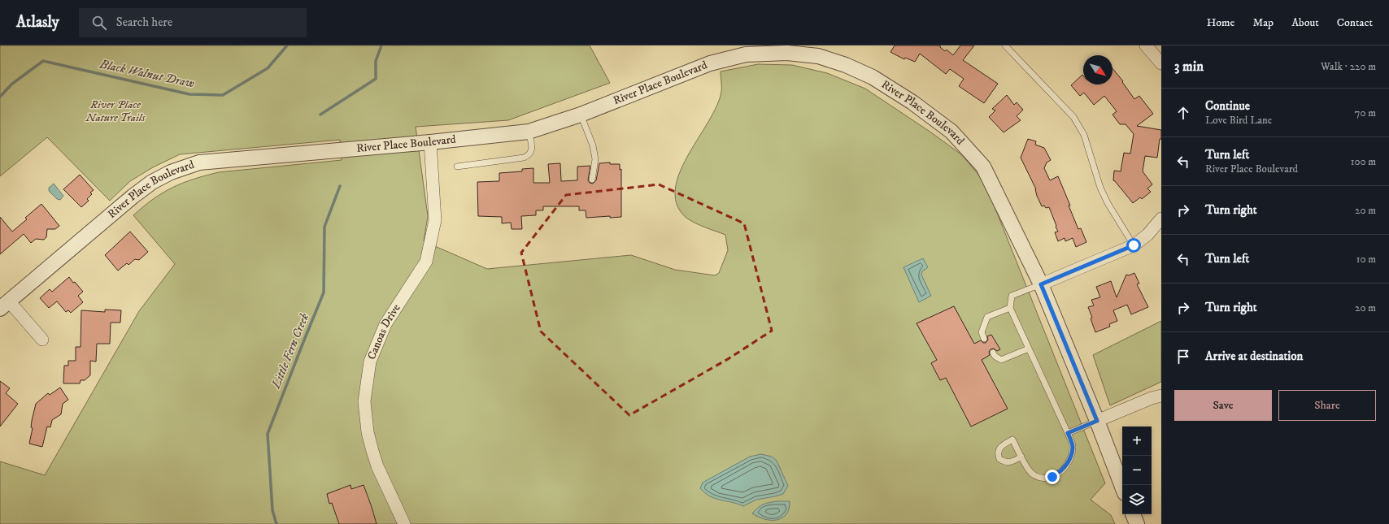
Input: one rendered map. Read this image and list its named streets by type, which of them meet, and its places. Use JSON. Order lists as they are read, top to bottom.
{
  "streets": {
    "street": ["River Place Boulevard", "Canoas Drive"]
  },
  "crossings": [
    ["River Place Boulevard", "Canoas Drive"]
  ],
  "water": ["Black Walnut Draw", "Little Fern Creek"],
  "parks": ["River Place Nature Trails"],
  "north": "bottom right",
  "page": {
    "header": "Atlasly",
    "search": "Search here",
    "nav": [
      "Home",
      "Map",
      "About",
      "Contact"
    ],
    "heading": ["3 min", "Walk · 220 m"],
    "list": [
      ["Continue", "Love Bird Lane", "70 m"],
      ["Turn left", "River Place Boulevard", "100 m"],
      ["Turn right", "20 m"],
      ["Turn left", "10 m"],
      ["Turn right", "20 m"],
      "Arrive at destination"
    ],
    "buttons": ["Save", "Share"],
    "map_buttons": ["+", "−"]
  }
}
